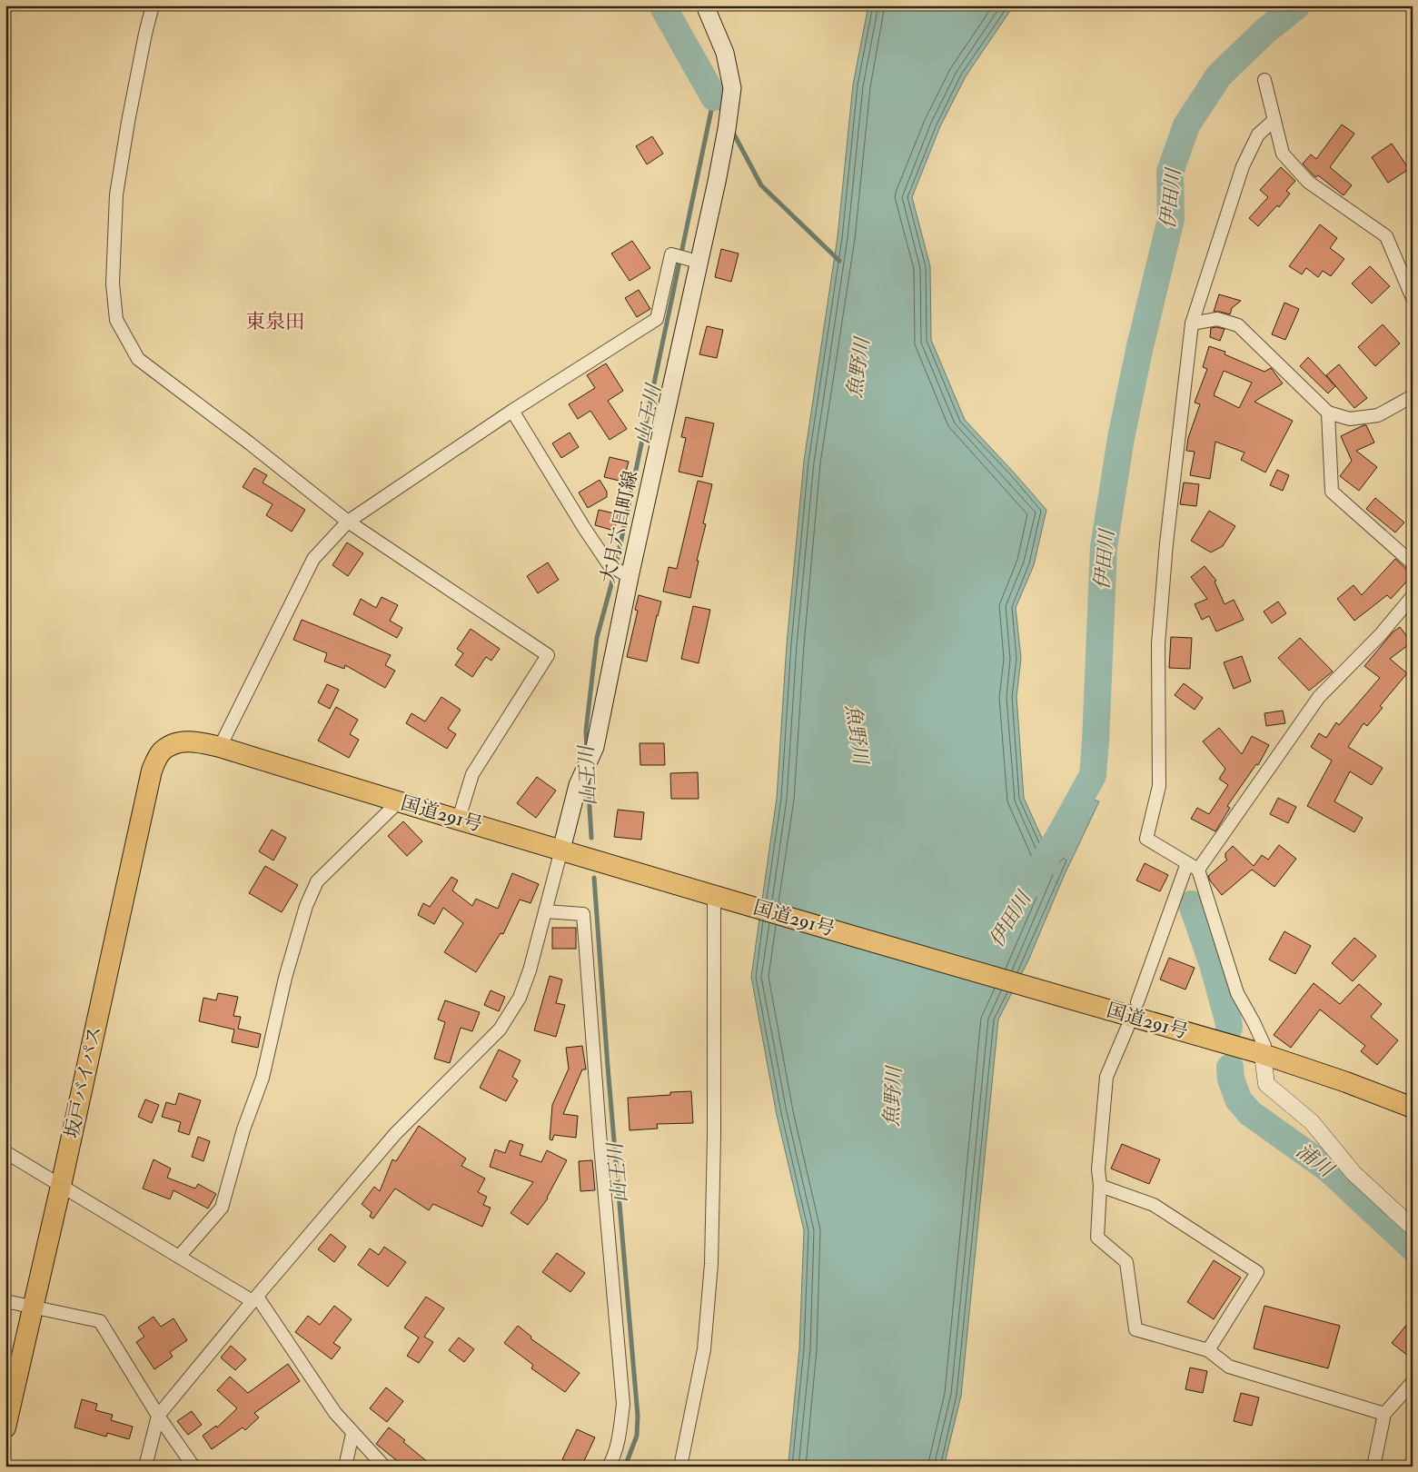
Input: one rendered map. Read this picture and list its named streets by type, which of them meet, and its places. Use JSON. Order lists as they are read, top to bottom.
{
  "streets": {
    "highway": ["国道291号", "坂戸バイパス"],
    "main road": ["大月六日町線"]
  },
  "crossings": [
    ["大月六日町線", "国道291号"],
    ["国道291号", "坂戸バイパス"]
  ],
  "districts": ["東泉田"],
  "water": [
    "伊田川",
    "魚野川",
    "山王川",
    "浦川"
  ]
}
